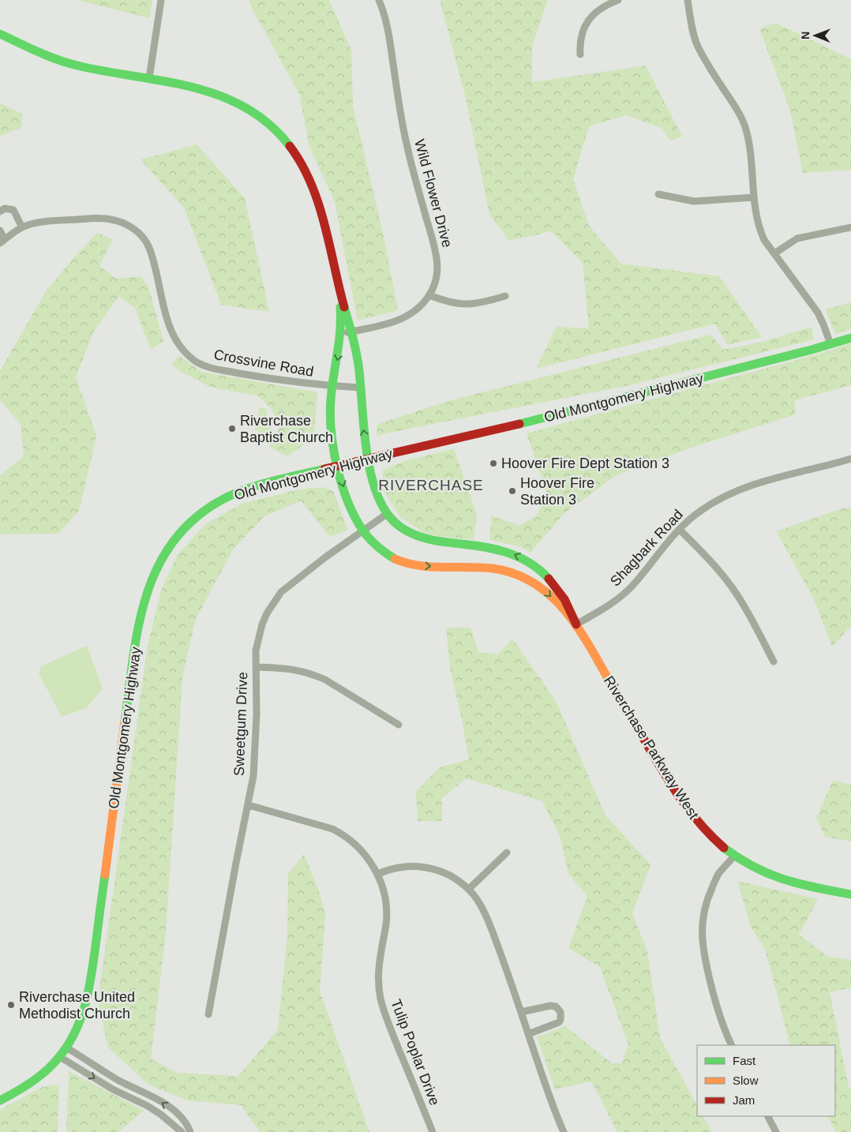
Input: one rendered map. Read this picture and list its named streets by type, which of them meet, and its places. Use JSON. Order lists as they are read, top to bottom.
{
  "streets": {
    "street": [
      "Wild Flower Drive",
      "Crossvine Road",
      "Old Montgomery Highway",
      "Shagbark Road",
      "Sweetgum Drive",
      "Riverchase Parkway West",
      "Tulip Poplar Drive"
    ]
  },
  "crossings": [
    ["Wild Flower Drive", "Riverchase Parkway West"],
    ["Crossvine Road", "Riverchase Parkway West"],
    ["Old Montgomery Highway", "Riverchase Parkway West"],
    ["Shagbark Road", "Riverchase Parkway West"],
    ["Sweetgum Drive", "Riverchase Parkway West"],
    ["Sweetgum Drive", "Tulip Poplar Drive"]
  ],
  "districts": ["RIVERCHASE"],
  "places": [
    "Riverchase Baptist Church",
    "Hoover Fire Dept Station 3",
    "Hoover Fire Station 3",
    "Riverchase United Methodist Church"
  ],
  "legend": ["Fast", "Slow", "Jam"],
  "north": "left"
}
